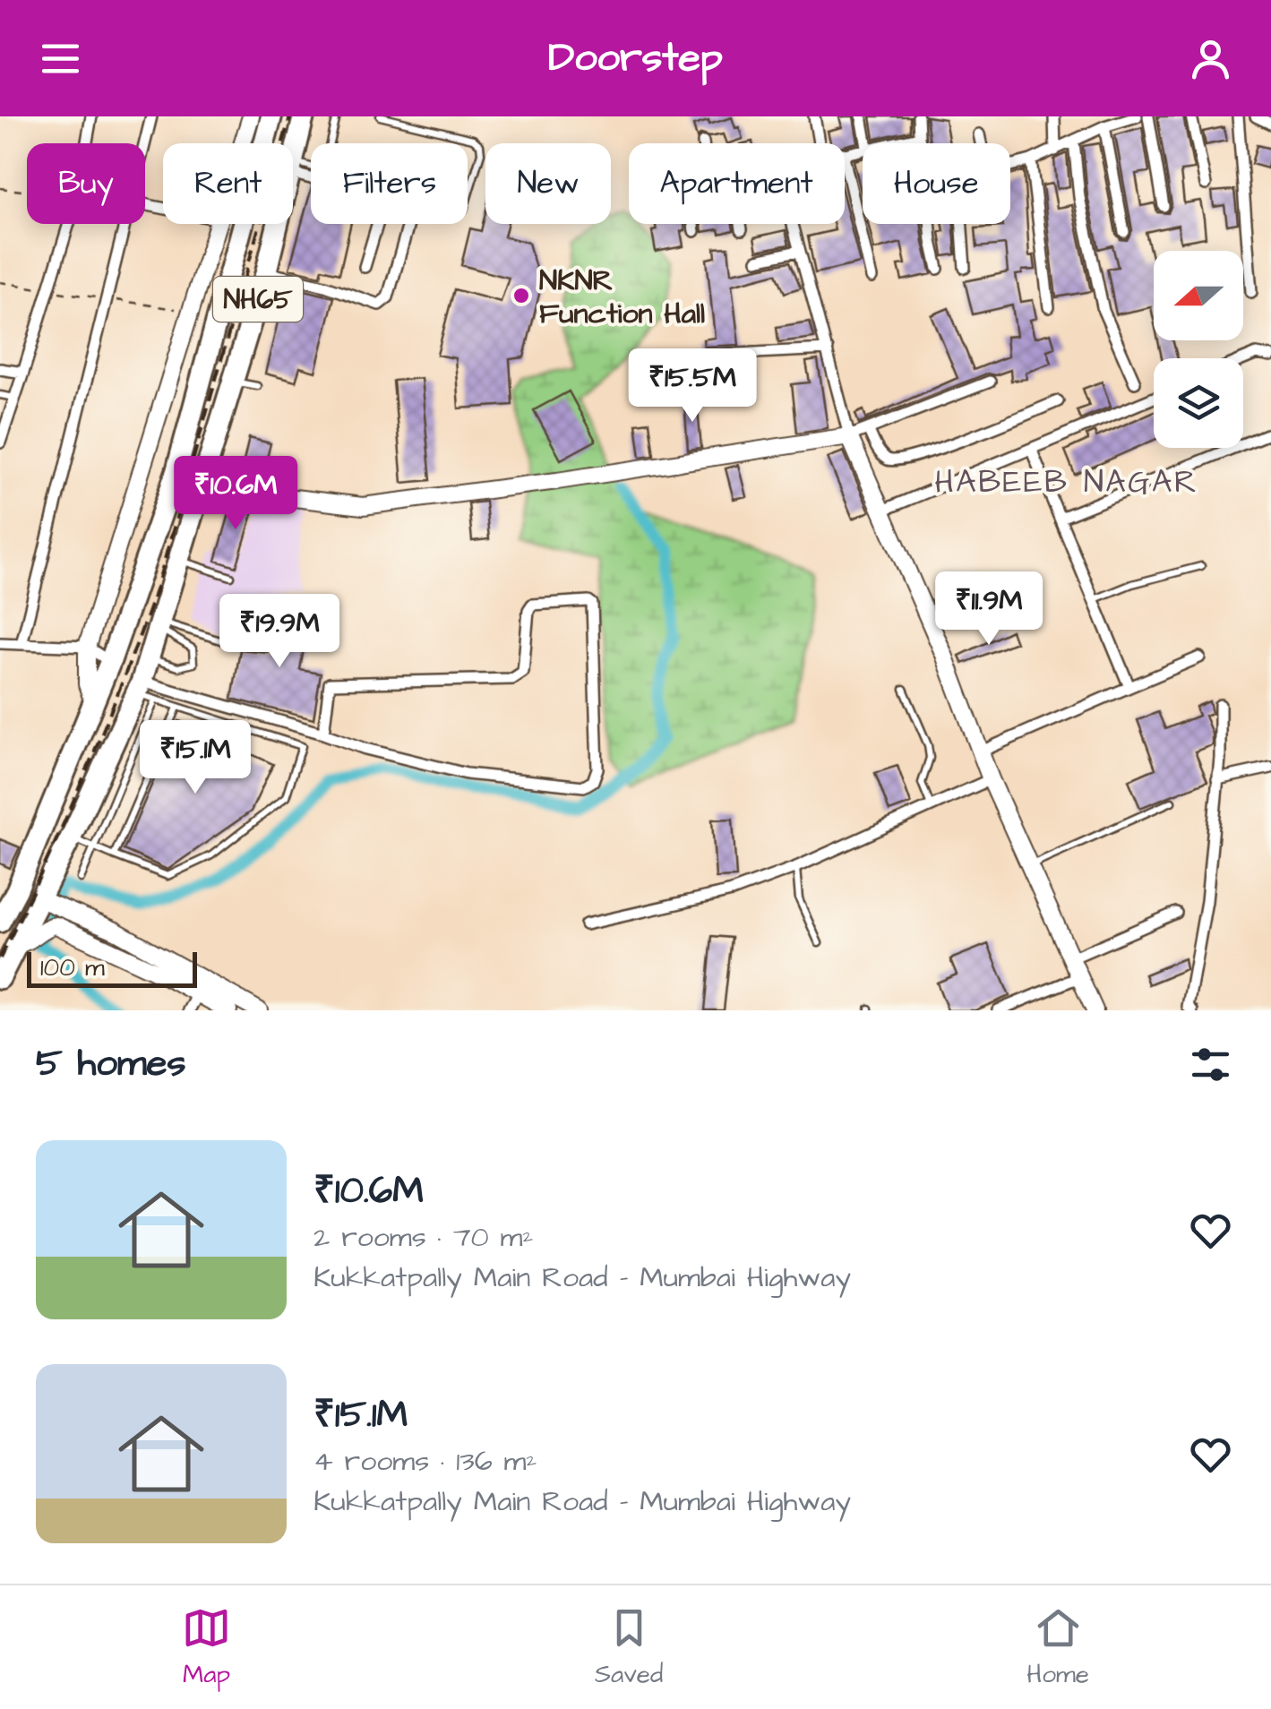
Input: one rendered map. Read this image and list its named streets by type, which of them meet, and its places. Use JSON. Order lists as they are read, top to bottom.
{
  "streets": {
    "highway": ["NH65"]
  },
  "districts": ["HABEEB NAGAR"],
  "places": ["NKNR Function Hall"],
  "scale_bar": "100 m",
  "north": "left",
  "page": {
    "header": "Doorstep",
    "chip": [
      "Buy",
      "Rent",
      "Filters",
      "New",
      "Apartment",
      "House"
    ],
    "price": [
      "₹15.5M",
      "₹10.6M",
      "₹11.9M",
      "₹19.9M",
      "₹15.1M"
    ],
    "scale": "100 m",
    "heading": "5 homes",
    "list": [
      {
        "name": "₹10.6M",
        "note": "2 rooms · 70 m² · Kukkatpally Main Road - Mumbai Highway"
      },
      {
        "name": "₹15.1M",
        "note": "4 rooms · 136 m² · Kukkatpally Main Road - Mumbai Highway"
      }
    ],
    "tabs": ["Map", "Saved", "Home"]
  }
}
